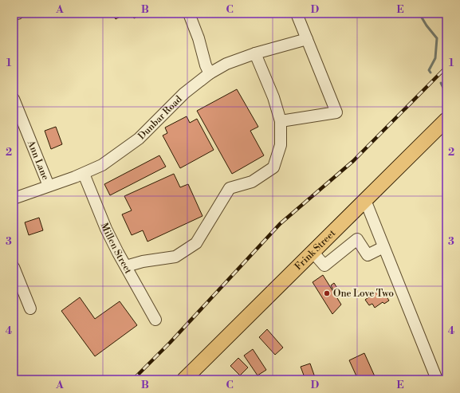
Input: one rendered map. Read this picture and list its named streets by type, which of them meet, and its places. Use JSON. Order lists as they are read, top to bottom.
{
  "streets": {
    "main road": ["Frink Street"],
    "street": ["Dunbar Road", "Ann Lane", "Millen Street"]
  },
  "crossings": [
    ["Dunbar Road", "Ann Lane"],
    ["Dunbar Road", "Millen Street"]
  ],
  "places": ["One Love Two"],
  "grid": {
    "columns": [
      "A",
      "B",
      "C",
      "D",
      "E"
    ],
    "rows": [
      "1",
      "2",
      "3",
      "4"
    ]
  }
}
